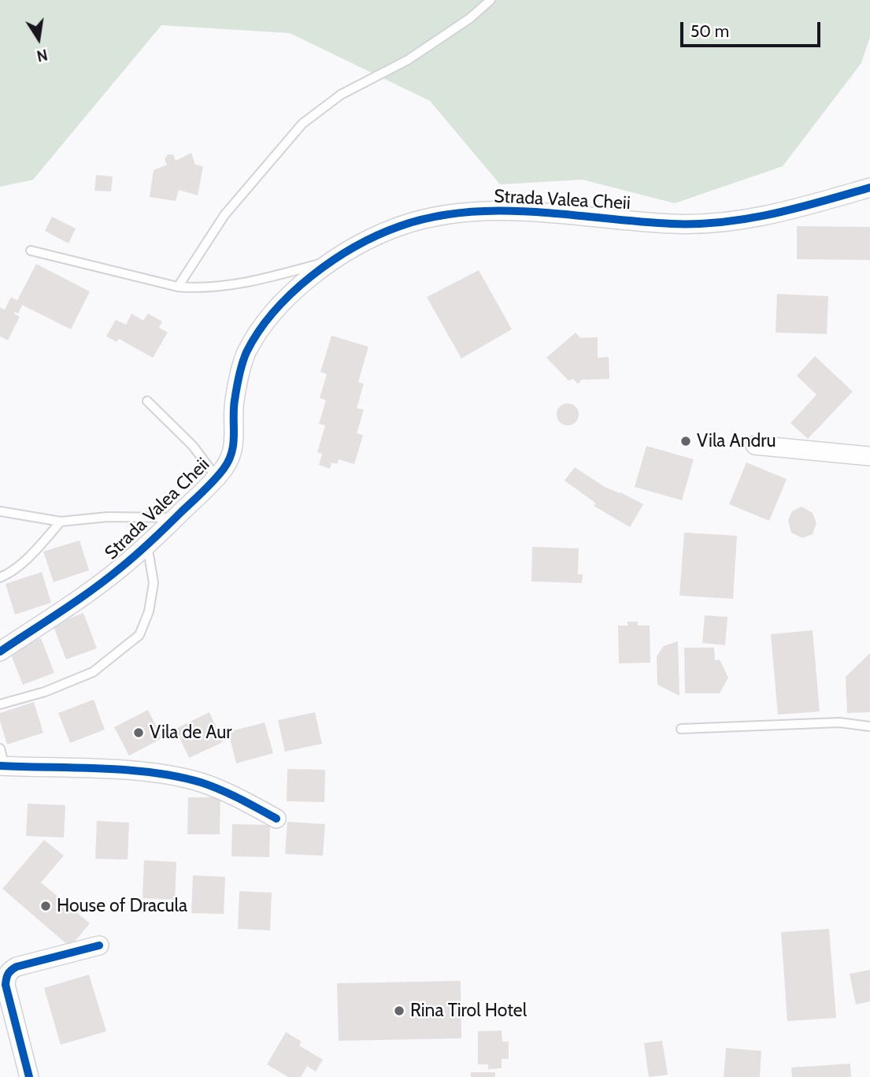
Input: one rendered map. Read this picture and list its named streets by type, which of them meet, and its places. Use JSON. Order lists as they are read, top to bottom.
{
  "streets": {
    "street": ["Strada Valea Cheii"]
  },
  "places": [
    "Vila Andru",
    "Vila de Aur",
    "House of Dracula",
    "Rina Tirol Hotel"
  ],
  "scale_bar": "50 m",
  "north": "bottom"
}
